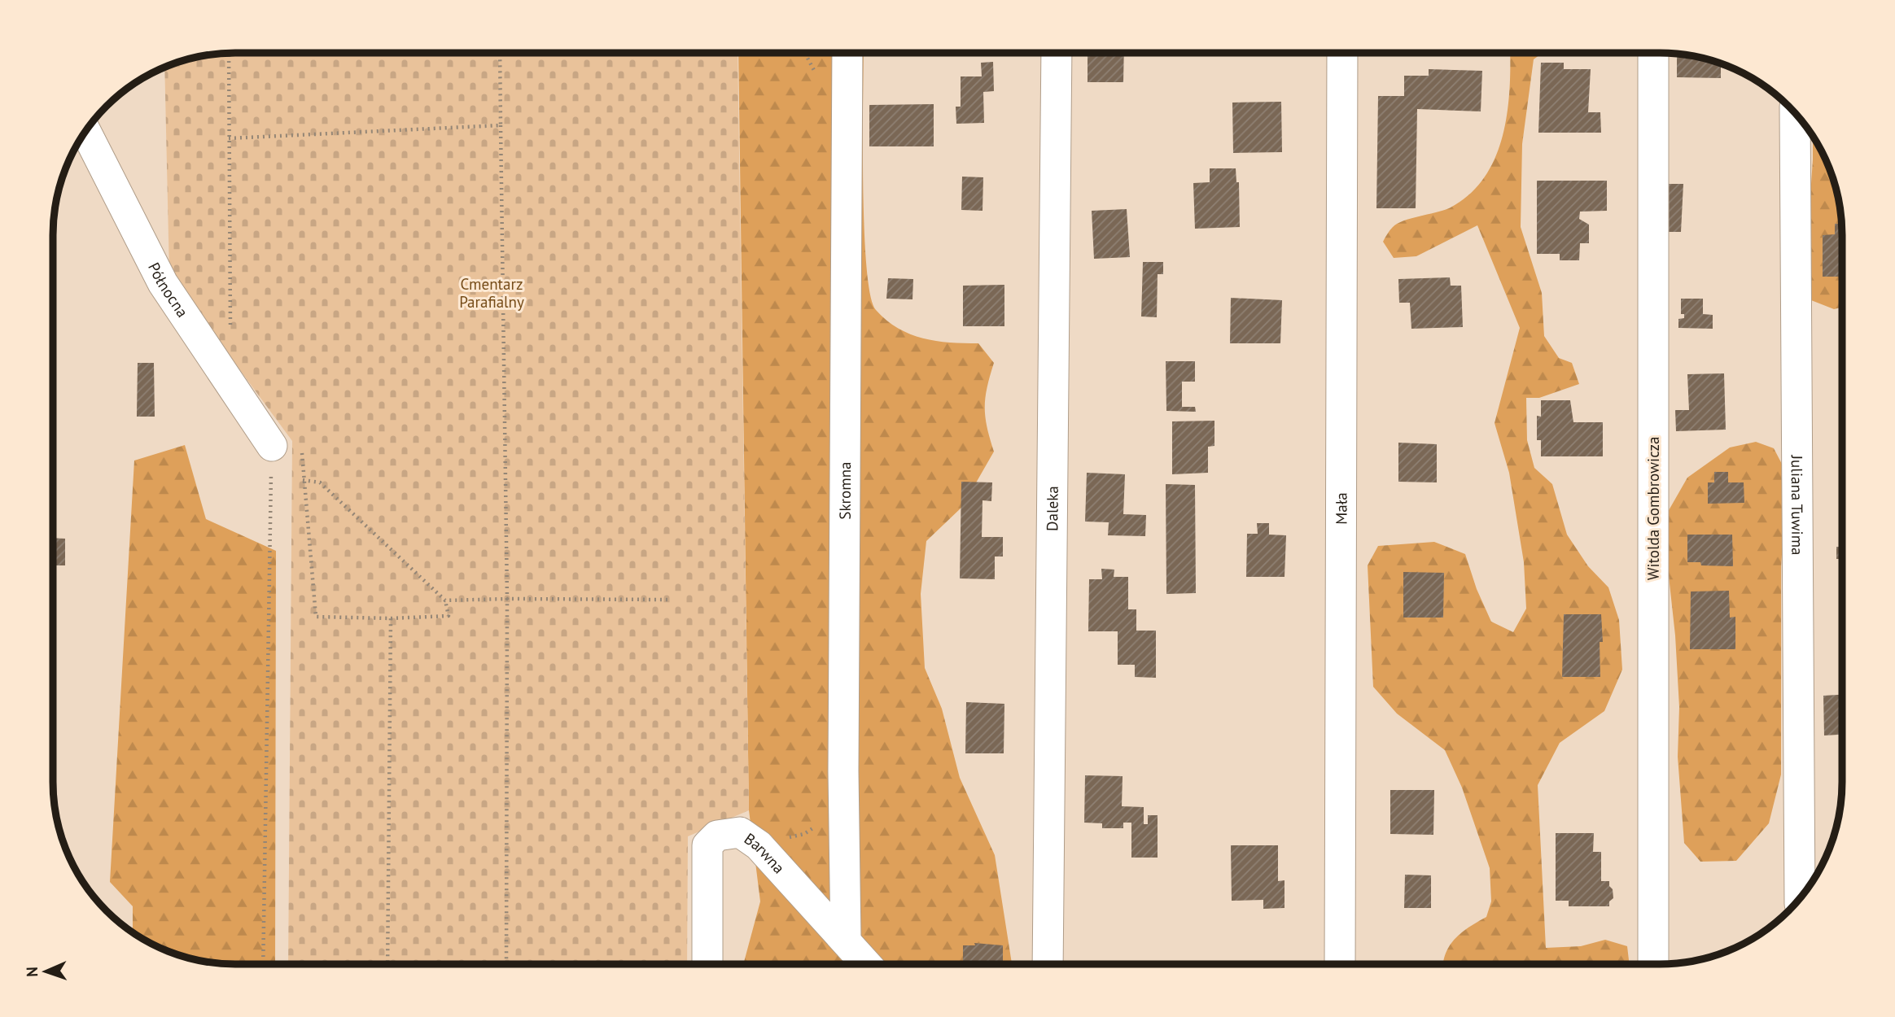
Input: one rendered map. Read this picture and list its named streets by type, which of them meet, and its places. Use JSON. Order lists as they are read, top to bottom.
{
  "streets": {
    "street": [
      "Północna",
      "Skromna",
      "Juliana Tuwima",
      "Daleka",
      "Mała",
      "Witolda Gombrowicza",
      "Barwna"
    ]
  },
  "crossings": [
    ["Skromna", "Barwna"]
  ],
  "parks": ["Cmentarz Parafialny"],
  "north": "left"
}
